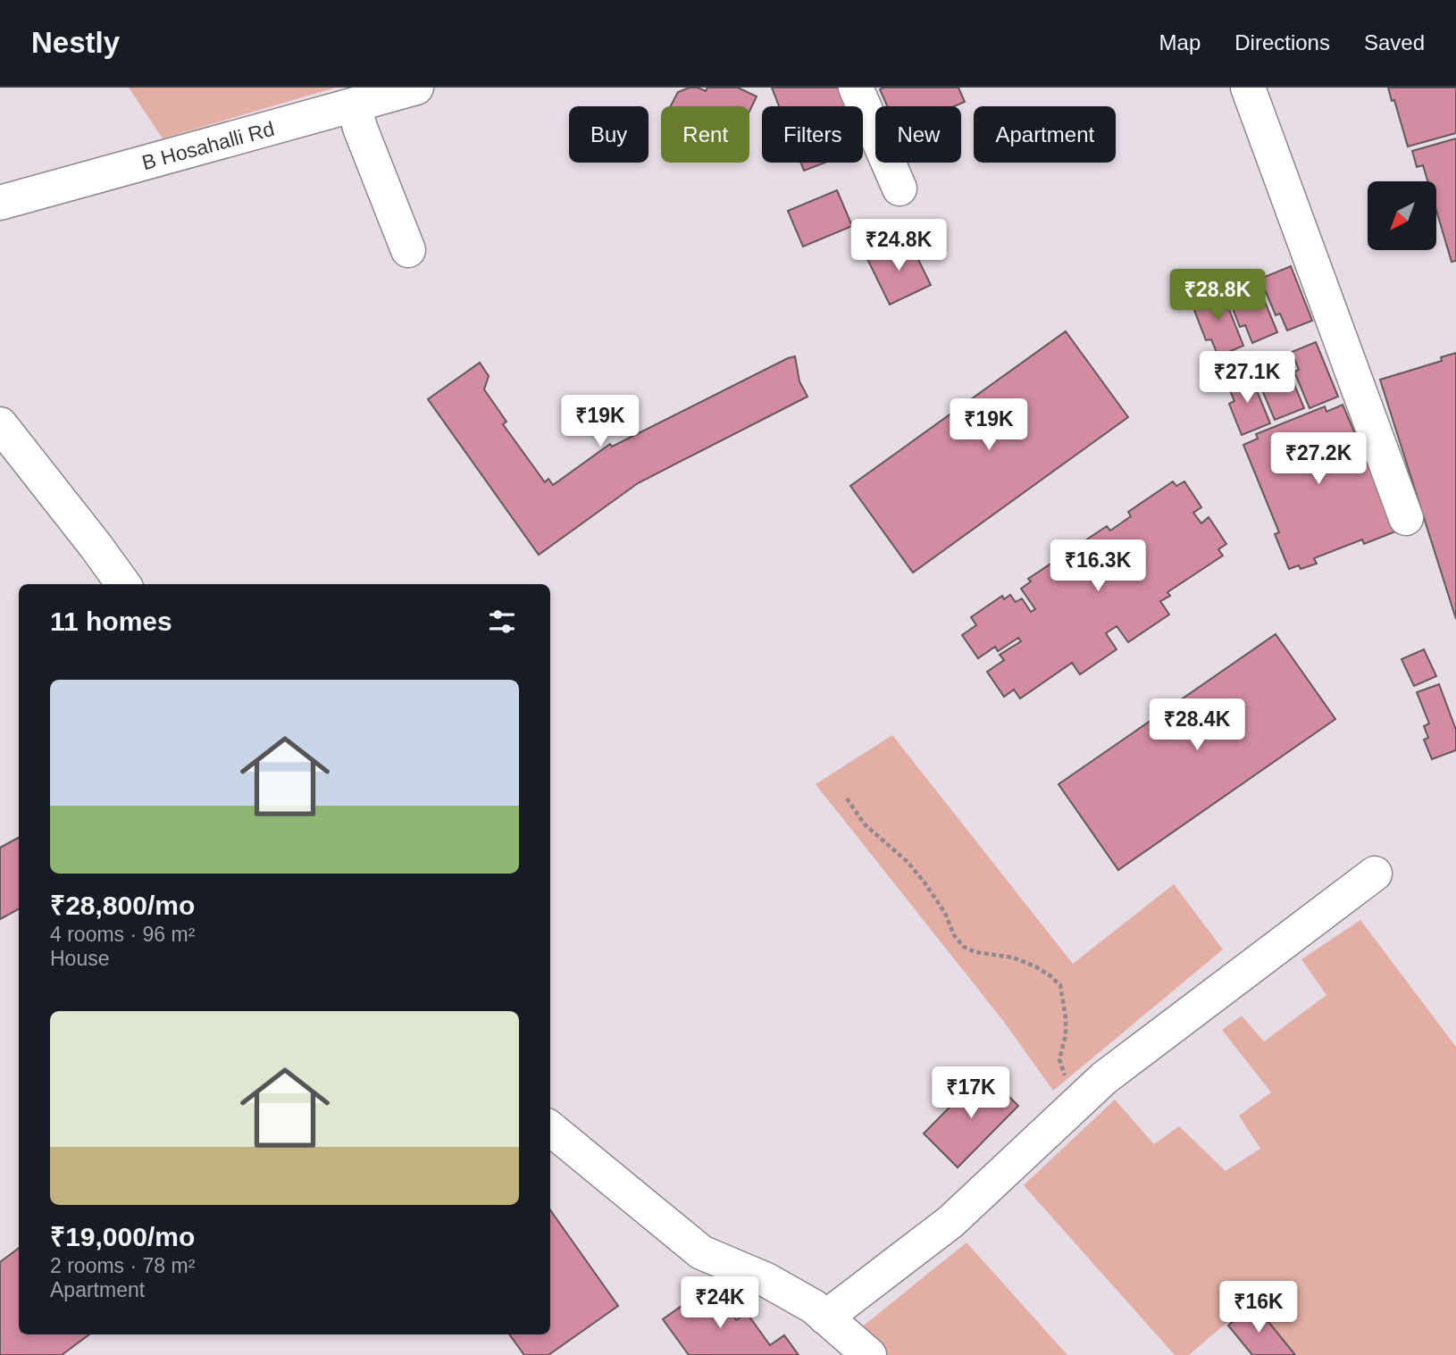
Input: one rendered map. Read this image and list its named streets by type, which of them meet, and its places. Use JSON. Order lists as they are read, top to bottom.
{
  "streets": {
    "street": ["B Hosahalli Rd"]
  },
  "north": "bottom left",
  "page": {
    "header": "Nestly",
    "nav": ["Map", "Directions", "Saved"],
    "chip": [
      "Buy",
      "Rent",
      "Filters",
      "New",
      "Apartment"
    ],
    "price": [
      "₹24.8K",
      "₹28.8K",
      "₹27.1K",
      "₹19K",
      "₹19K",
      "₹27.2K",
      "₹16.3K",
      "₹28.4K",
      "₹17K",
      "₹24K",
      "₹16K"
    ],
    "heading": "11 homes",
    "list": [
      {
        "name": "₹28,800/mo",
        "note": "4 rooms · 96 m² · House"
      },
      {
        "name": "₹19,000/mo",
        "note": "2 rooms · 78 m² · Apartment"
      }
    ]
  }
}
